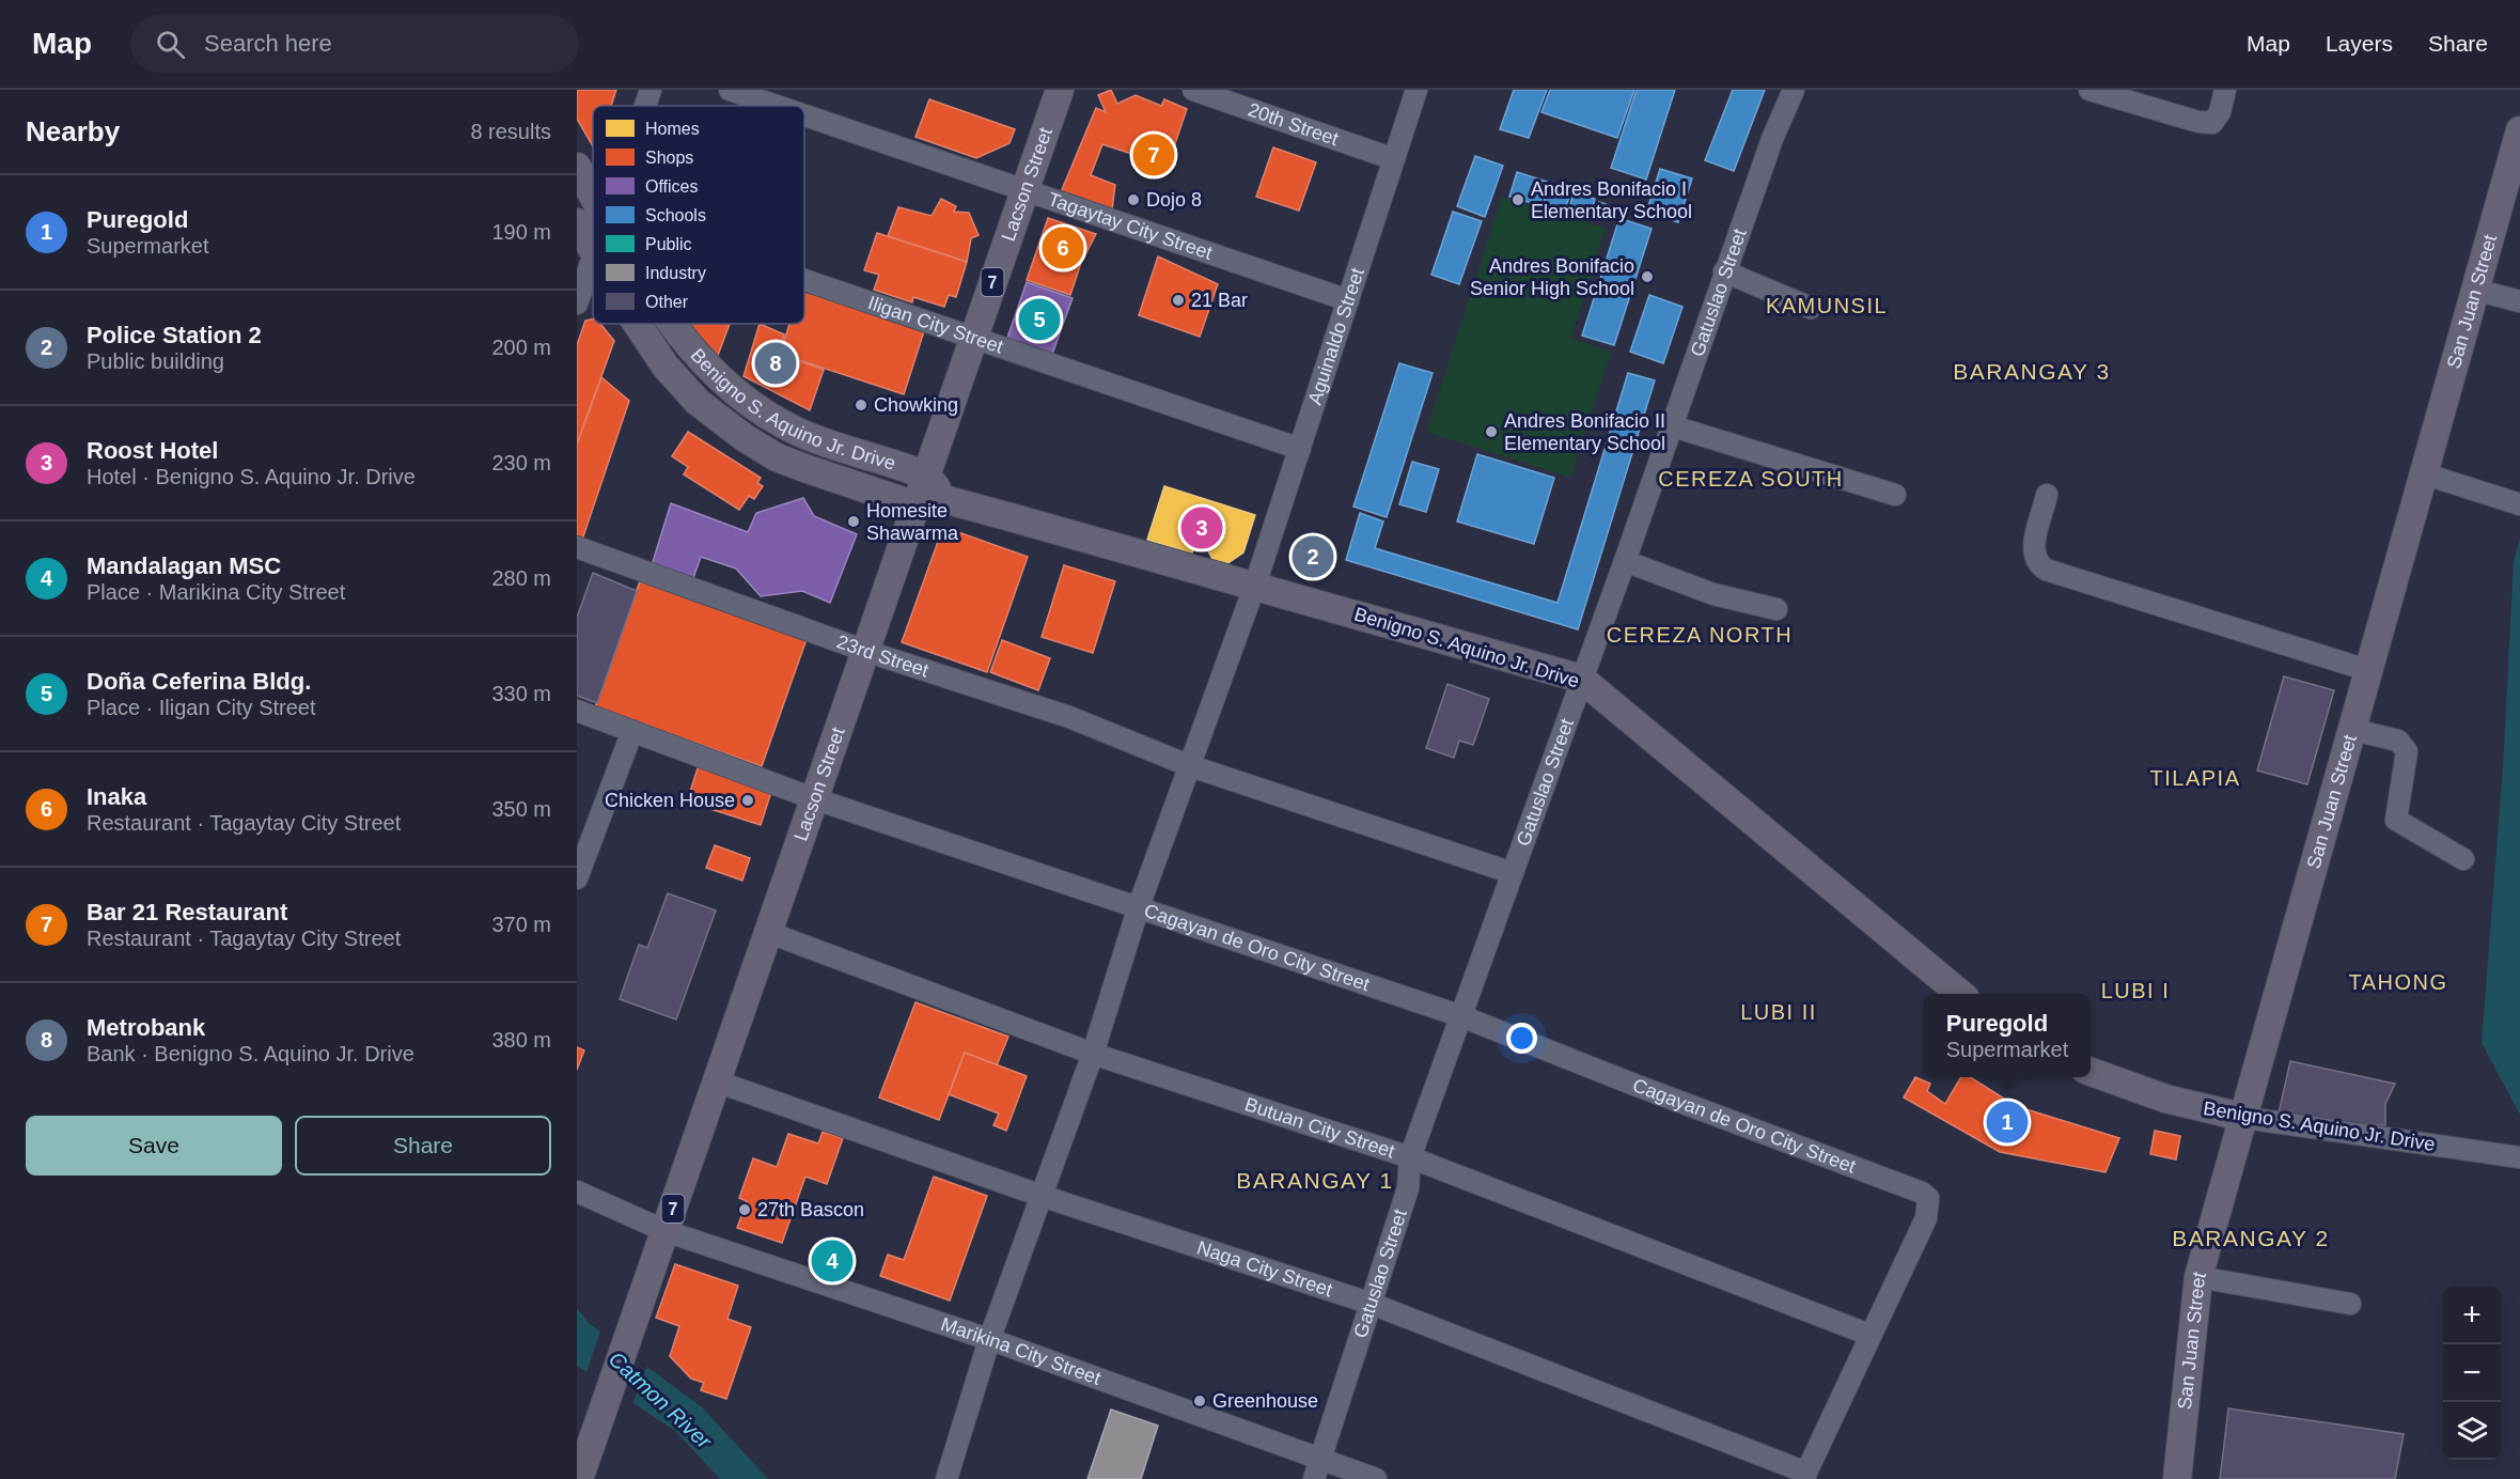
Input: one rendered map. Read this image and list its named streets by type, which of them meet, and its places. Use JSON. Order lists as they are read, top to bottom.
{
  "streets": {
    "main road": [
      "Lacson Street",
      "7",
      "San Juan Street",
      "Benigno S. Aquino Jr. Drive"
    ],
    "street": [
      "20th Street",
      "Tagaytay City Street",
      "Gatuslao Street",
      "Iligan City Street",
      "Aguinaldo Street",
      "23rd Street",
      "Cagayan de Oro City Street",
      "Butuan City Street",
      "Naga City Street",
      "Marikina City Street"
    ]
  },
  "crossings": [
    ["20th Street", "Aguinaldo Street"],
    ["Lacson Street", "Tagaytay City Street"],
    ["Lacson Street", "Iligan City Street"],
    ["Lacson Street", "Benigno S. Aquino Jr. Drive"],
    ["Lacson Street", "23rd Street"],
    ["Lacson Street", "Cagayan de Oro City Street"],
    ["Lacson Street", "Butuan City Street"],
    ["Lacson Street", "Naga City Street"],
    ["Lacson Street", "Marikina City Street"],
    ["Tagaytay City Street", "Aguinaldo Street"],
    ["Gatuslao Street", "Benigno S. Aquino Jr. Drive"],
    ["Gatuslao Street", "23rd Street"],
    ["Gatuslao Street", "Cagayan de Oro City Street"],
    ["Gatuslao Street", "Butuan City Street"],
    ["Gatuslao Street", "Naga City Street"],
    ["Gatuslao Street", "Marikina City Street"],
    ["San Juan Street", "Benigno S. Aquino Jr. Drive"],
    ["Iligan City Street", "Aguinaldo Street"],
    ["Aguinaldo Street", "Benigno S. Aquino Jr. Drive"],
    ["Aguinaldo Street", "23rd Street"],
    ["Aguinaldo Street", "Cagayan de Oro City Street"],
    ["Aguinaldo Street", "Butuan City Street"],
    ["Aguinaldo Street", "Naga City Street"],
    ["Aguinaldo Street", "Marikina City Street"],
    ["Cagayan de Oro City Street", "Butuan City Street"]
  ],
  "districts": [
    "KAMUNSIL",
    "BARANGAY 3",
    "CEREZA SOUTH",
    "CEREZA NORTH",
    "TILAPIA",
    "TAHONG",
    "LUBI I",
    "LUBI II",
    "BARANGAY 1",
    "BARANGAY 2"
  ],
  "water": ["Catmon River"],
  "places": [
    "Dojo 8",
    "Andres Bonifacio I Elementary School",
    "Andres Bonifacio Senior High School",
    "21 Bar",
    "Chowking",
    "Andres Bonifacio II Elementary School",
    "Homesite Shawarma",
    "Chicken House",
    "27th Bascon",
    "Greenhouse"
  ],
  "legend": [
    "Homes",
    "Shops",
    "Offices",
    "Schools",
    "Public",
    "Industry",
    "Other"
  ],
  "page": {
    "header": "Map",
    "search": "Search here",
    "nav": ["Map", "Layers", "Share"],
    "heading": ["Nearby", "8 results"],
    "pins": [
      "7",
      "6",
      "5",
      "8",
      "3",
      "2",
      "1",
      "4"
    ],
    "list": [
      {
        "mark": "1",
        "name": "Puregold",
        "note": "Supermarket",
        "value": "190 m"
      },
      {
        "mark": "2",
        "name": "Police Station 2",
        "note": "Public building",
        "value": "200 m"
      },
      {
        "mark": "3",
        "name": "Roost Hotel",
        "note": "Hotel · Benigno S. Aquino Jr. Drive",
        "value": "230 m"
      },
      {
        "mark": "4",
        "name": "Mandalagan MSC",
        "note": "Place · Marikina City Street",
        "value": "280 m"
      },
      {
        "mark": "5",
        "name": "Doña Ceferina Bldg.",
        "note": "Place · Iligan City Street",
        "value": "330 m"
      },
      {
        "mark": "6",
        "name": "Inaka",
        "note": "Restaurant · Tagaytay City Street",
        "value": "350 m"
      },
      {
        "mark": "7",
        "name": "Bar 21 Restaurant",
        "note": "Restaurant · Tagaytay City Street",
        "value": "370 m"
      },
      {
        "mark": "8",
        "name": "Metrobank",
        "note": "Bank · Benigno S. Aquino Jr. Drive",
        "value": "380 m"
      }
    ],
    "popup": ["Puregold", "Supermarket"],
    "buttons": ["Save", "Share"],
    "map_buttons": ["+", "−"]
  }
}
